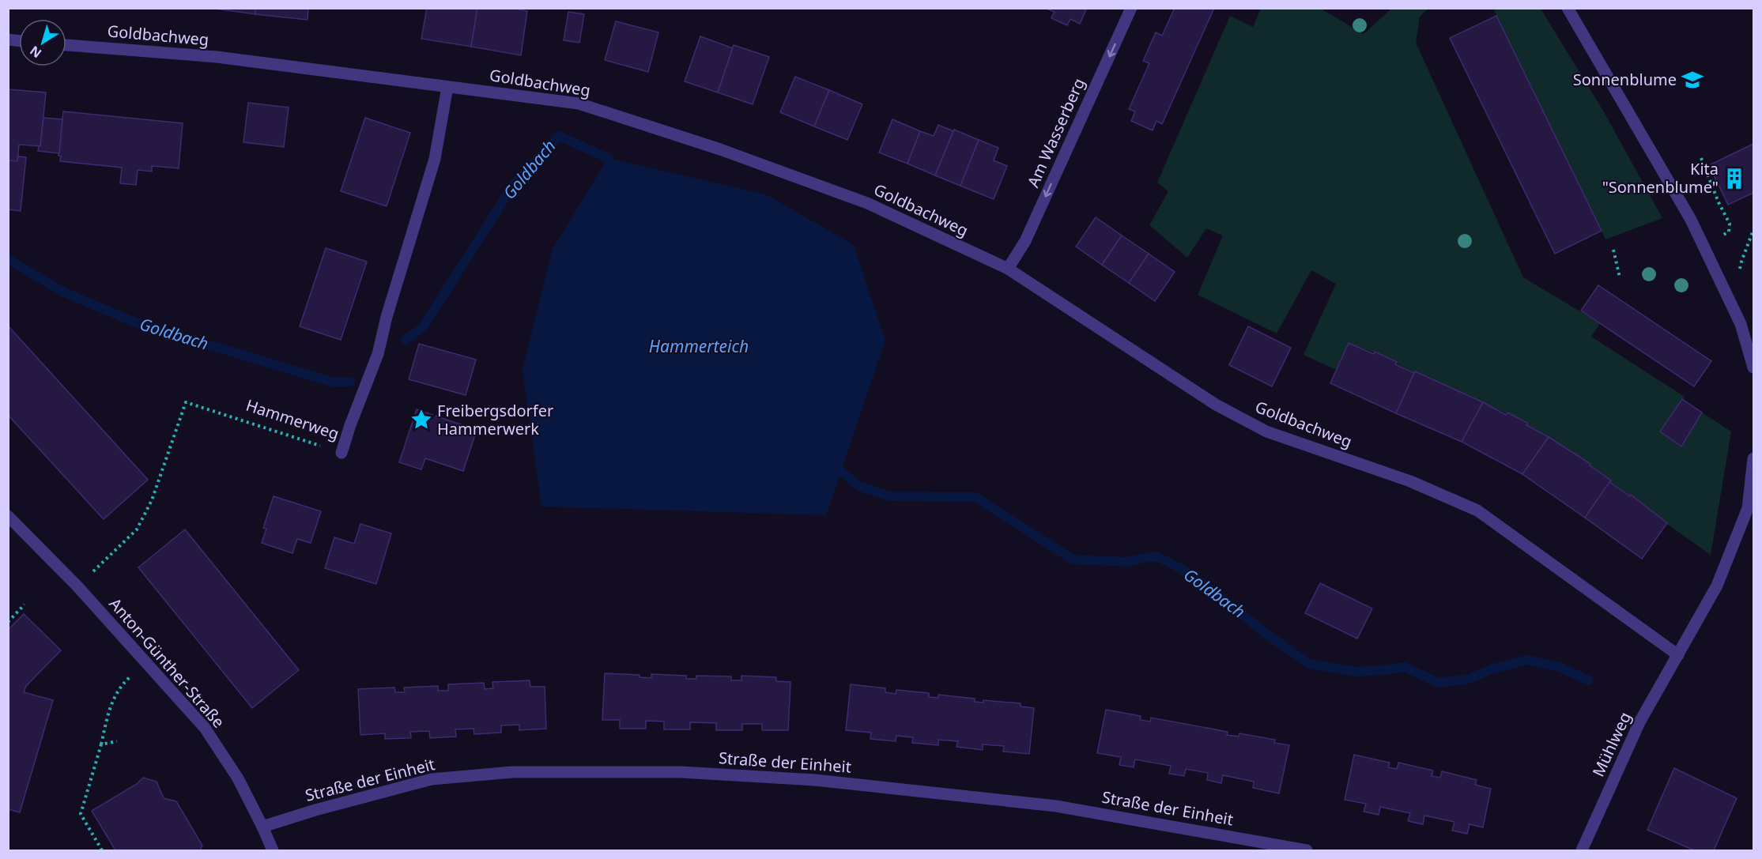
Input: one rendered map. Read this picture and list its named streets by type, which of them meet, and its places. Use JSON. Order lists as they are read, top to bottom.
{
  "streets": {
    "street": [
      "Goldbachweg",
      "Am Wasserberg",
      "Hammerweg",
      "Anton-Günther-Straße",
      "Mühlweg",
      "Straße der Einheit"
    ]
  },
  "crossings": [
    ["Goldbachweg", "Am Wasserberg"],
    ["Goldbachweg", "Hammerweg"],
    ["Goldbachweg", "Mühlweg"],
    ["Hammerweg", "Anton-Günther-Straße"],
    ["Anton-Günther-Straße", "Straße der Einheit"]
  ],
  "one_way": ["Am Wasserberg"],
  "water": ["Goldbach", "Hammerteich"],
  "places": {
    "school or university": ["Sonnenblume"],
    "building": ["Kita \"Sonnenblume\""],
    "place": ["Freibergsdorfer Hammerwerk"]
  },
  "north": "bottom left"
}
